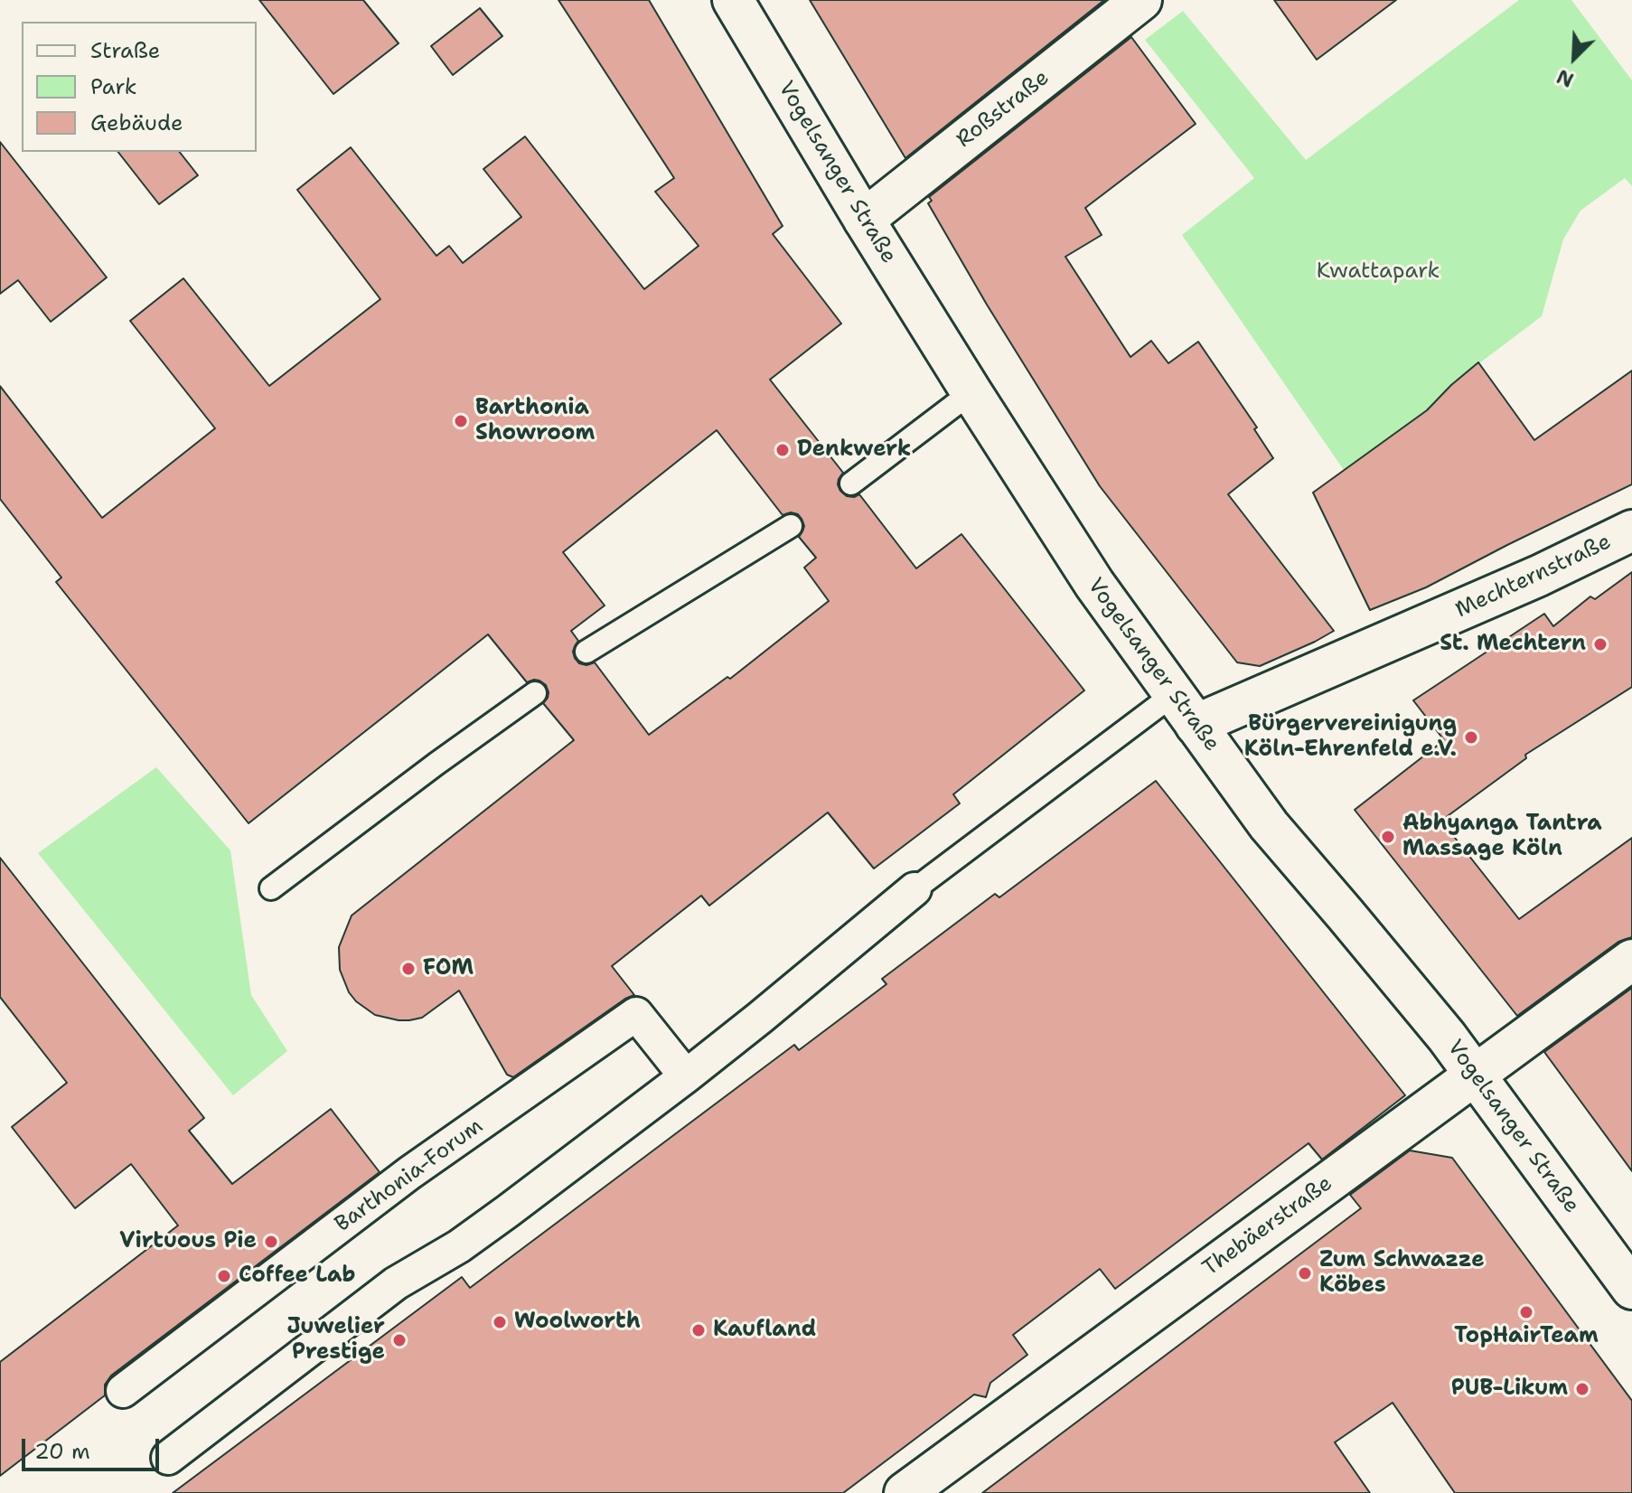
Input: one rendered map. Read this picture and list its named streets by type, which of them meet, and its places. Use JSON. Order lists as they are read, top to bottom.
{
  "streets": {
    "street": [
      "Roßstraße",
      "Vogelsanger Straße",
      "Mechternstraße",
      "Barthonia-Forum",
      "Thebäerstraße"
    ]
  },
  "crossings": [
    ["Roßstraße", "Vogelsanger Straße"],
    ["Vogelsanger Straße", "Mechternstraße"],
    ["Vogelsanger Straße", "Thebäerstraße"]
  ],
  "parks": ["Kwattapark"],
  "places": [
    "Barthonia Showroom",
    "Denkwerk",
    "St. Mechtern",
    "Bürgervereinigung Köln-Ehrenfeld e.V.",
    "Abhyanga Tantra Massage Köln",
    "FOM",
    "Virtuous Pie",
    "Zum Schwazze Köbes",
    "Coffee Lab",
    "TopHairTeam",
    "Woolworth",
    "Kaufland",
    "Juwelier Prestige",
    "PUB-Likum"
  ],
  "legend": ["Straße", "Park", "Gebäude"],
  "scale_bar": "20 m",
  "north": "bottom left"
}
